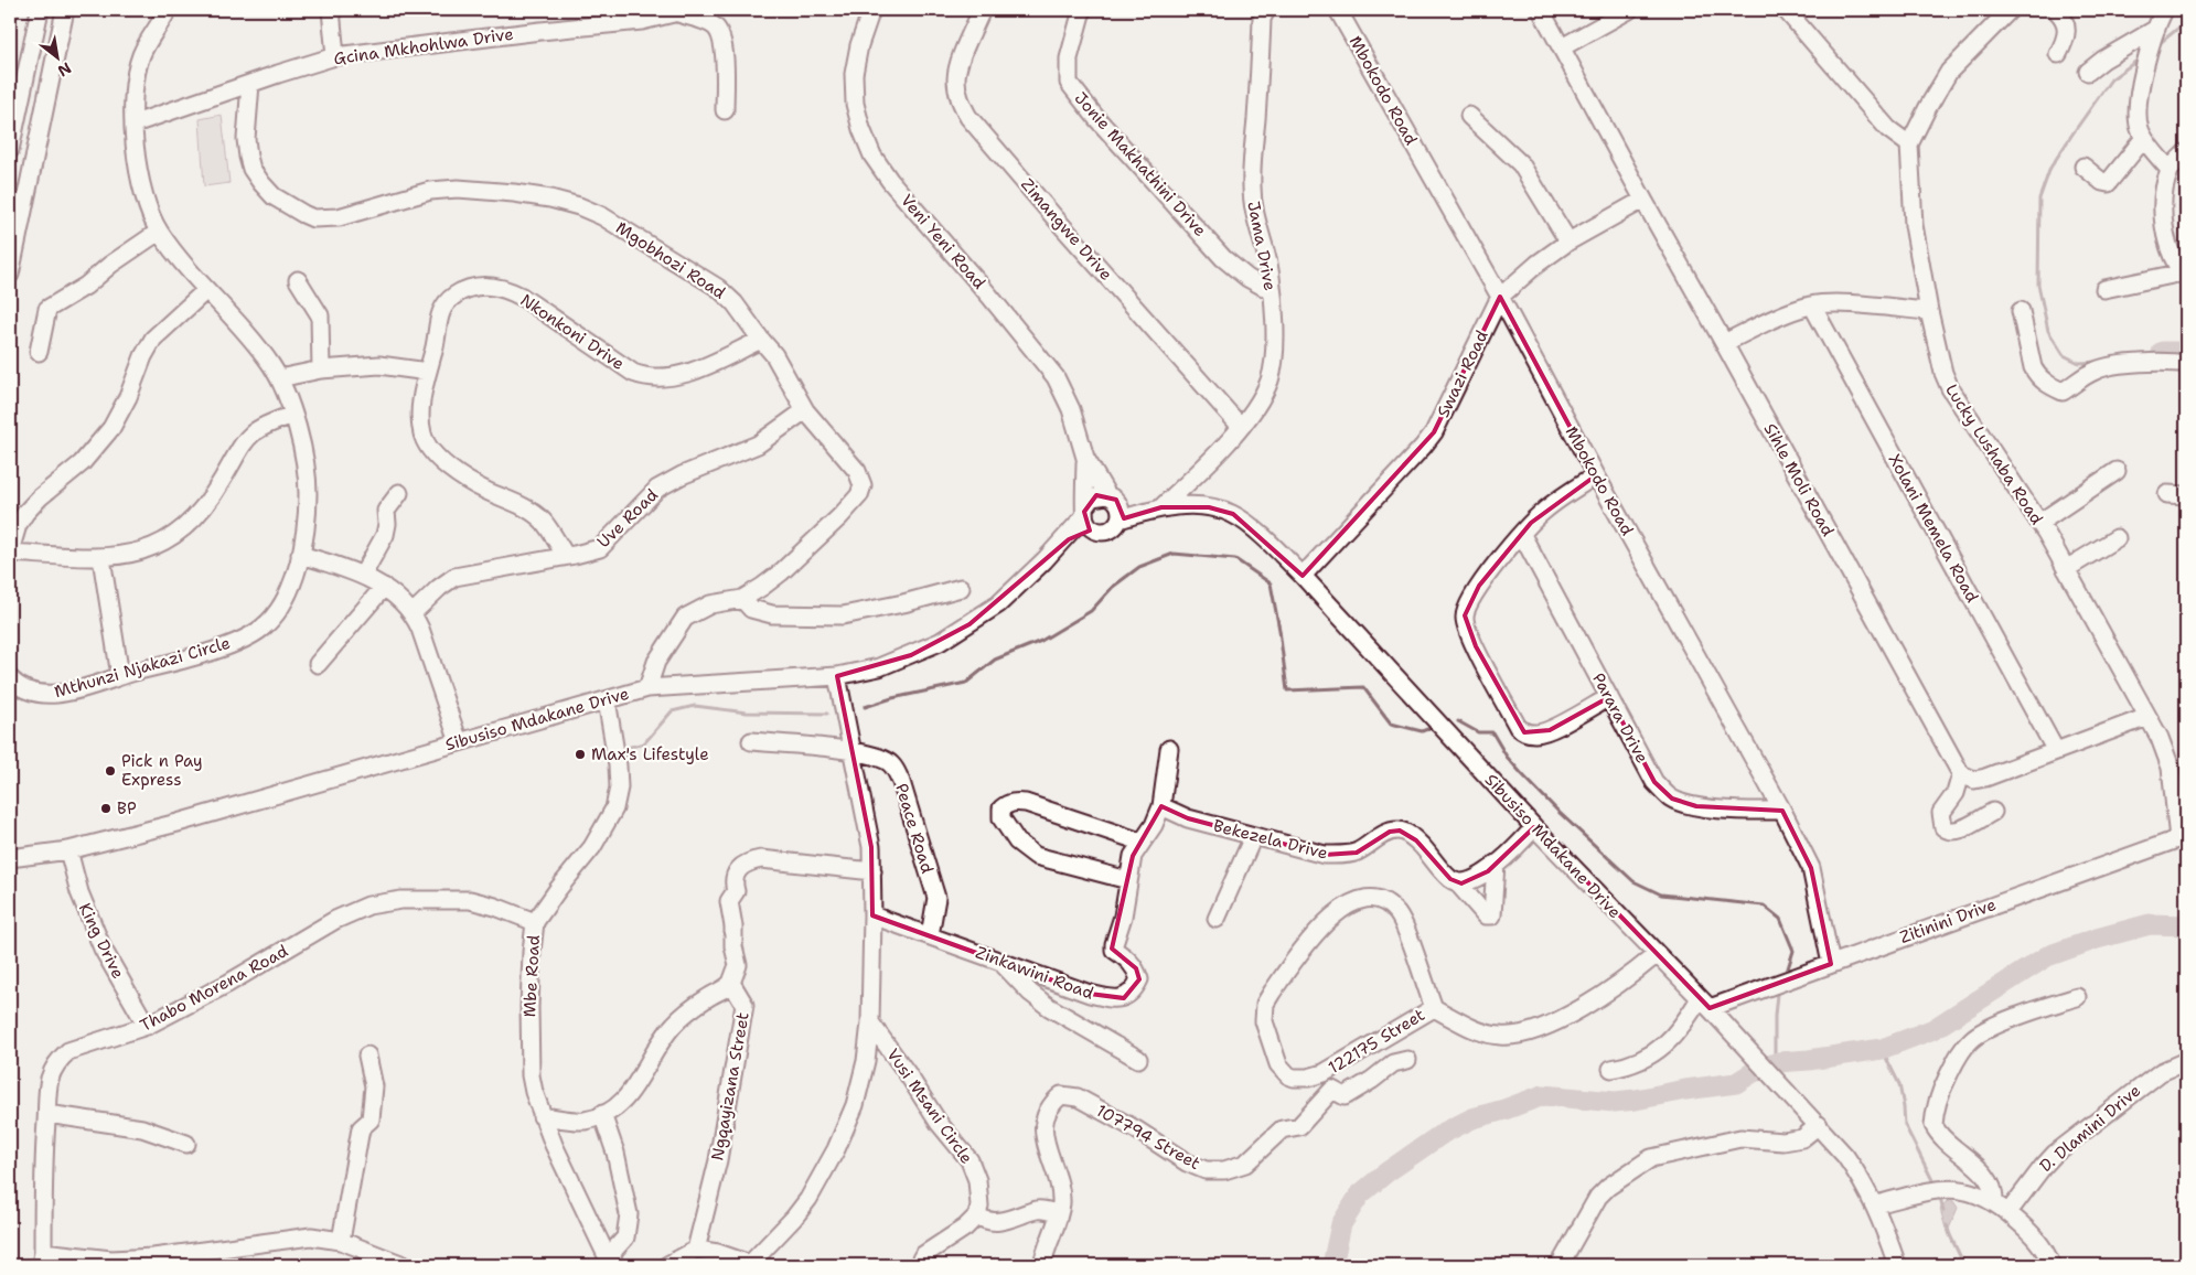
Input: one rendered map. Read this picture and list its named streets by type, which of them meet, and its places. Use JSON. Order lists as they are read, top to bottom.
{
  "streets": {
    "street": [
      "Gcina Mkhohlwa Drive",
      "Mbokodo Road",
      "Jonie Makhathini Drive",
      "Zimangwe Drive",
      "Veni Yeni Road",
      "Jama Drive",
      "Mgobhozi Road",
      "Nkonkoni Drive",
      "Swazi Road",
      "Lucky Lushaba Road",
      "Sihle Moli Road",
      "Uve Road",
      "Xolani Memela Road",
      "Mthunzi Njakazi Circle",
      "Parara Drive",
      "Sibusiso Mdakane Drive",
      "Peace Road",
      "Bekezela Drive",
      "Zitinini Drive",
      "King Drive",
      "Zinkawini Road",
      "Mbe Road",
      "Thabo Morena Road",
      "122175 Street",
      "Ngqayizana Street",
      "Vusi Msani Circle",
      "D. Dlamini Drive",
      "107794 Street"
    ]
  },
  "crossings": [
    ["Gcina Mkhohlwa Drive", "Mgobhozi Road"],
    ["Gcina Mkhohlwa Drive", "Mthunzi Njakazi Circle"],
    ["Mbokodo Road", "Swazi Road"],
    ["Mbokodo Road", "Parara Drive"],
    ["Mbokodo Road", "Zitinini Drive"],
    ["Jonie Makhathini Drive", "Jama Drive"],
    ["Zimangwe Drive", "Jama Drive"],
    ["Veni Yeni Road", "Sibusiso Mdakane Drive"],
    ["Jama Drive", "Sibusiso Mdakane Drive"],
    ["Mgobhozi Road", "Nkonkoni Drive"],
    ["Mgobhozi Road", "Uve Road"],
    ["Mgobhozi Road", "Sibusiso Mdakane Drive"],
    ["Nkonkoni Drive", "Uve Road"],
    ["Swazi Road", "Sihle Moli Road"],
    ["Swazi Road", "Sibusiso Mdakane Drive"],
    ["Lucky Lushaba Road", "Zitinini Drive"],
    ["Sibusiso Mdakane Drive", "Zitinini Drive"],
    ["Sibusiso Mdakane Drive", "King Drive"],
    ["Sibusiso Mdakane Drive", "Mbe Road"],
    ["Sibusiso Mdakane Drive", "122175 Street"],
    ["Peace Road", "Zinkawini Road"],
    ["Bekezela Drive", "Zinkawini Road"],
    ["King Drive", "Thabo Morena Road"],
    ["Mbe Road", "Thabo Morena Road"]
  ],
  "places": ["Max's Lifestyle", "Pick n Pay Express", "BP"],
  "north": "bottom right"
}
